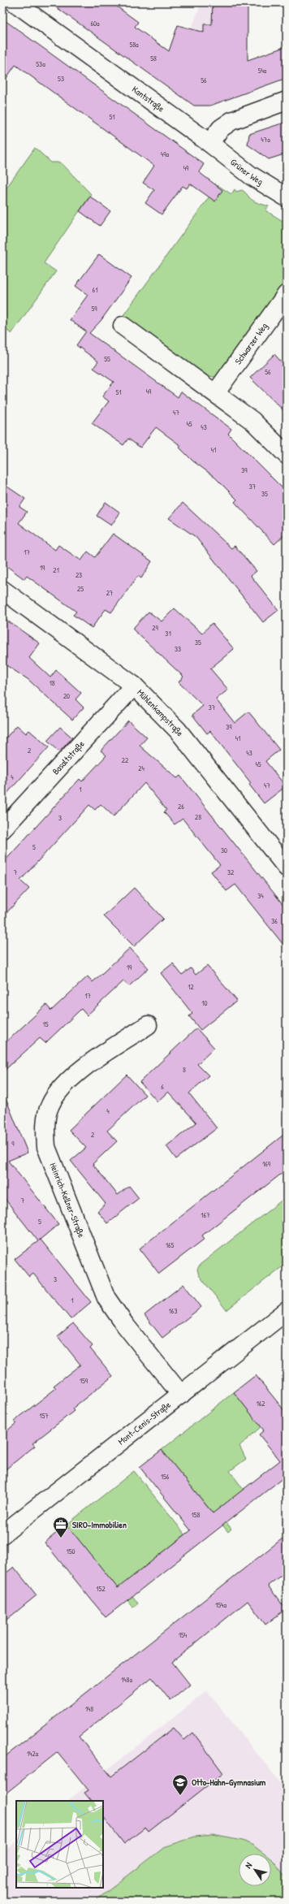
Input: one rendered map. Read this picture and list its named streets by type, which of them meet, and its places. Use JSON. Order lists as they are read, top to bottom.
{
  "streets": {
    "street": [
      "Kantstraße",
      "Grüner Weg",
      "Schwarzer Weg",
      "Mühlenkampstraße",
      "Basaltstraße",
      "Heinrich-Kellner-Straße",
      "Mont-Cenis-Straße"
    ]
  },
  "crossings": [
    ["Kantstraße", "Grüner Weg"],
    ["Mühlenkampstraße", "Basaltstraße"],
    ["Heinrich-Kellner-Straße", "Mont-Cenis-Straße"]
  ],
  "places": {
    "office": ["SIRO-Immobilien"],
    "school or university": ["Otto-Hahn-Gymnasium"]
  },
  "house_numbers": [
    "60a",
    "58a",
    "58",
    "53a",
    "54a",
    "53",
    "56",
    "51",
    "47a",
    "49a",
    "49",
    "61",
    "59",
    "55",
    "56",
    "49",
    "51",
    "47",
    "45",
    "43",
    "41",
    "39",
    "37",
    "35",
    "17",
    "19",
    "21",
    "23",
    "25",
    "27",
    "29",
    "31",
    "35",
    "33",
    "18",
    "20",
    "37",
    "39",
    "41",
    "2",
    "43",
    "22",
    "45",
    "24",
    "4",
    "47",
    "1",
    "26",
    "28",
    "3",
    "5",
    "30",
    "7",
    "32",
    "34",
    "36",
    "19",
    "12",
    "17",
    "10",
    "15",
    "8",
    "6",
    "4",
    "2",
    "9",
    "169",
    "7",
    "167",
    "5",
    "165",
    "3",
    "1",
    "163",
    "159",
    "162",
    "157",
    "156",
    "158",
    "150",
    "152",
    "154a",
    "154",
    "148a",
    "148",
    "142a"
  ],
  "north": "top left"
}
